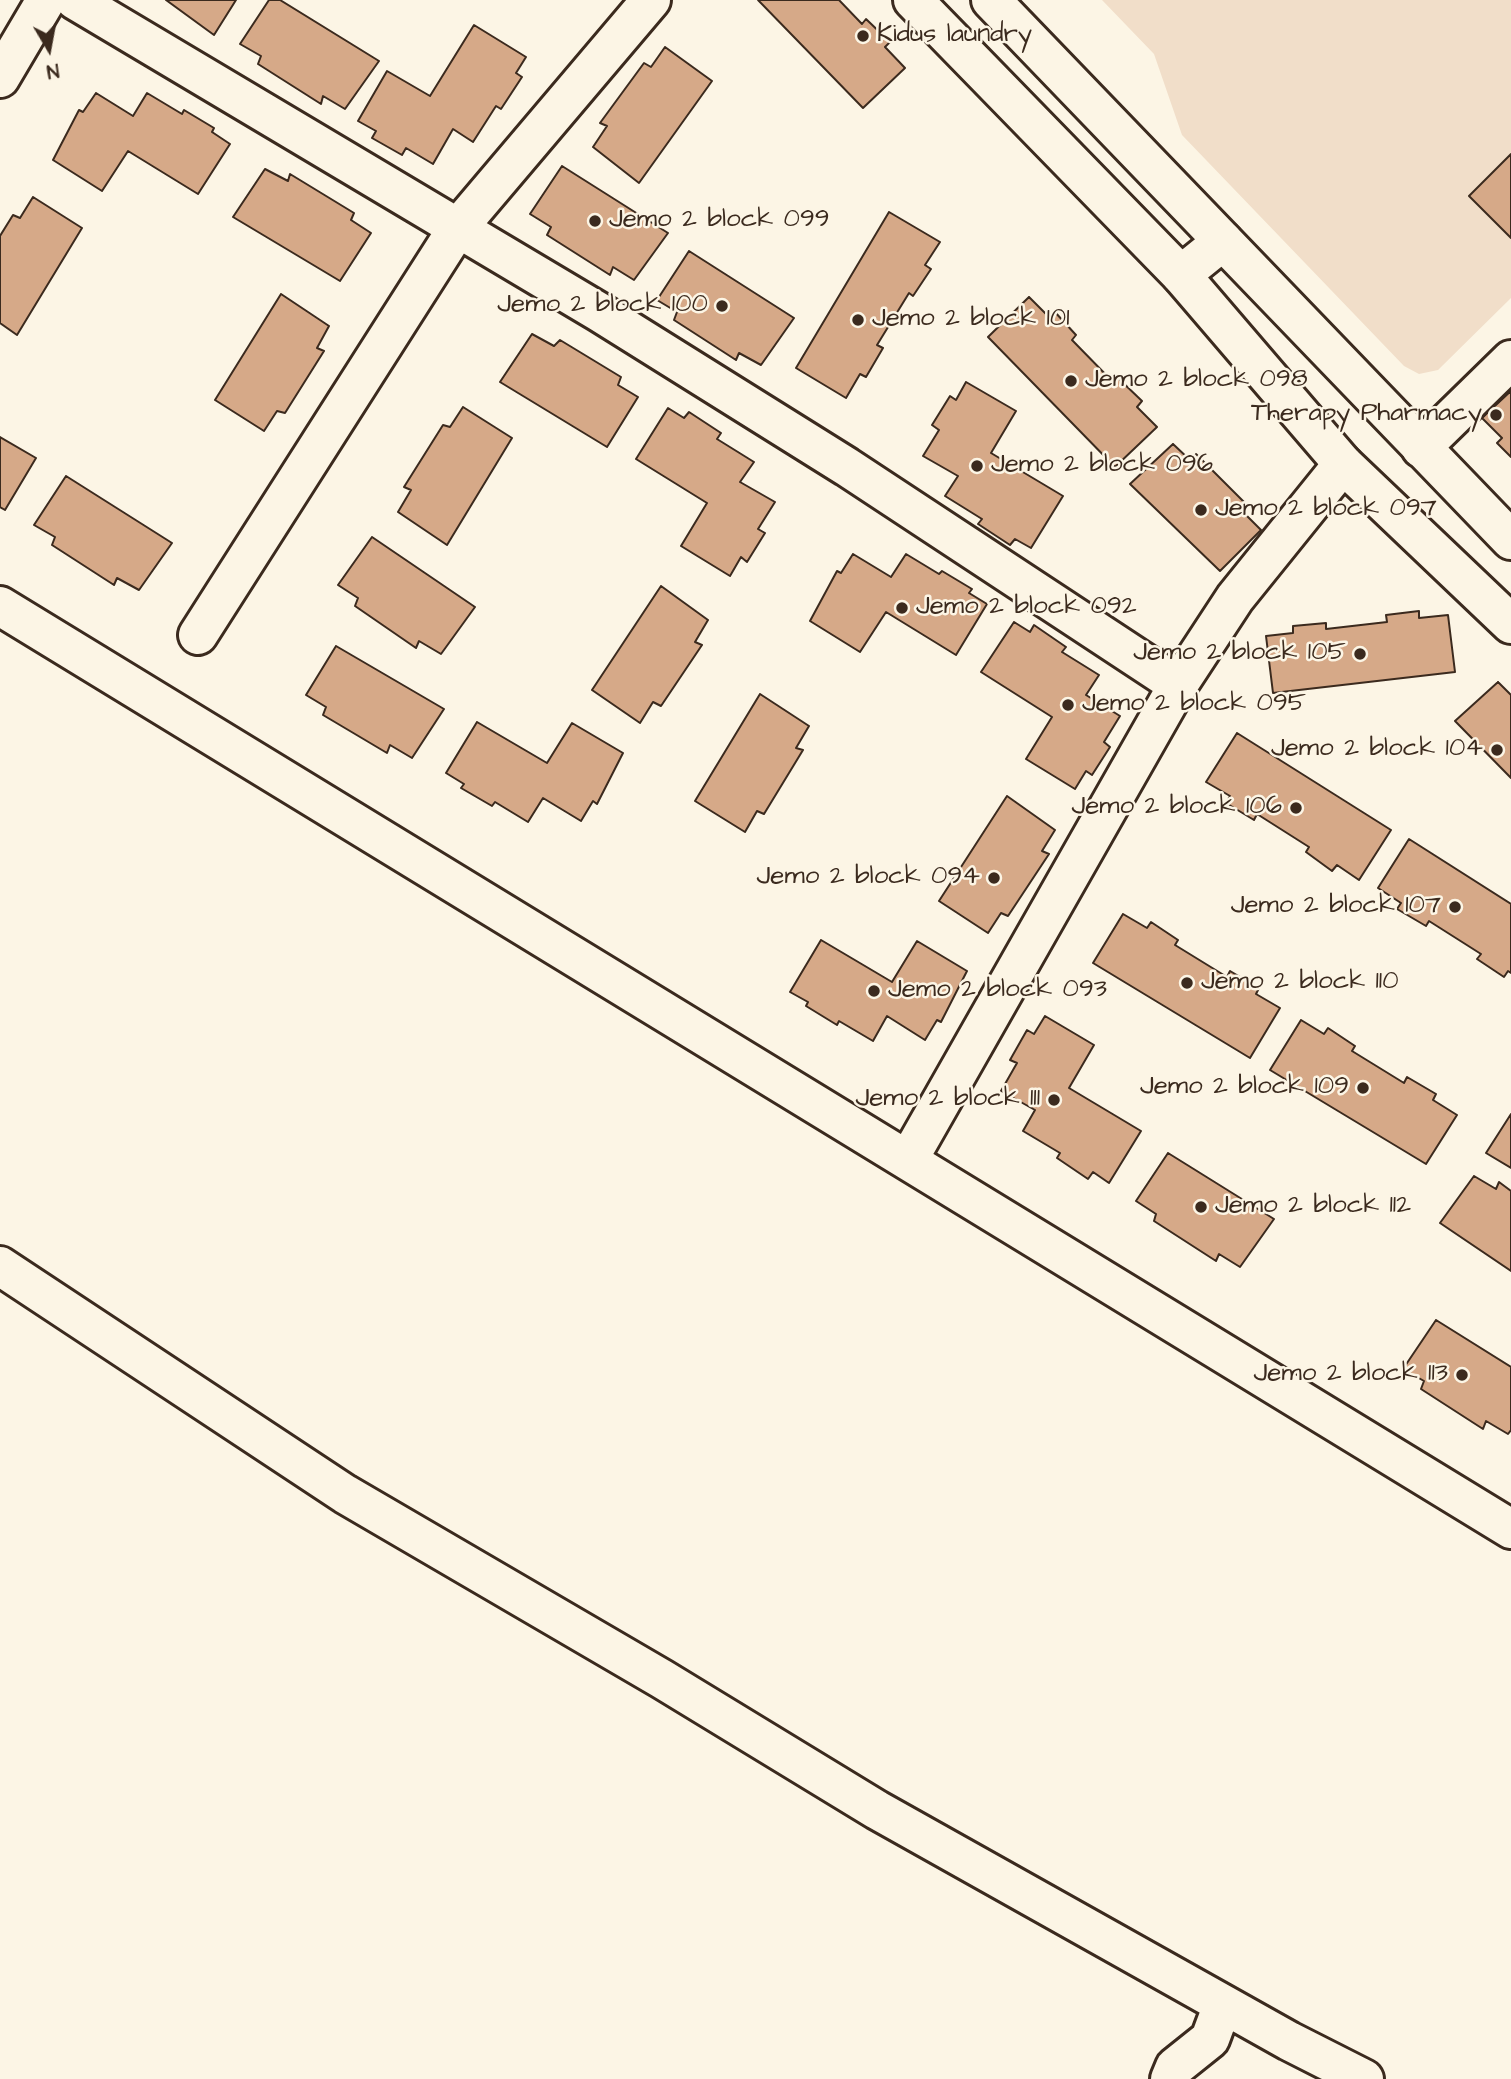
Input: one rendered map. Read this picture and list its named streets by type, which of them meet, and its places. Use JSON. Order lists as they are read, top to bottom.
{
  "places": [
    "Kidus laundry",
    "Jemo 2 block 099",
    "Jemo 2 block 100",
    "Jemo 2 block 101",
    "Jemo 2 block 098",
    "Therapy Pharmacy",
    "Jemo 2 block 096",
    "Jemo 2 block 097",
    "Jemo 2 block 092",
    "Jemo 2 block 105",
    "Jemo 2 block 095",
    "Jemo 2 block 104",
    "Jemo 2 block 106",
    "Jemo 2 block 094",
    "Jemo 2 block 107",
    "Jemo 2 block 110",
    "Jemo 2 block 093",
    "Jemo 2 block 109",
    "Jemo 2 block 111",
    "Jemo 2 block 112",
    "Jemo 2 block 113"
  ],
  "north": "bottom"
}
